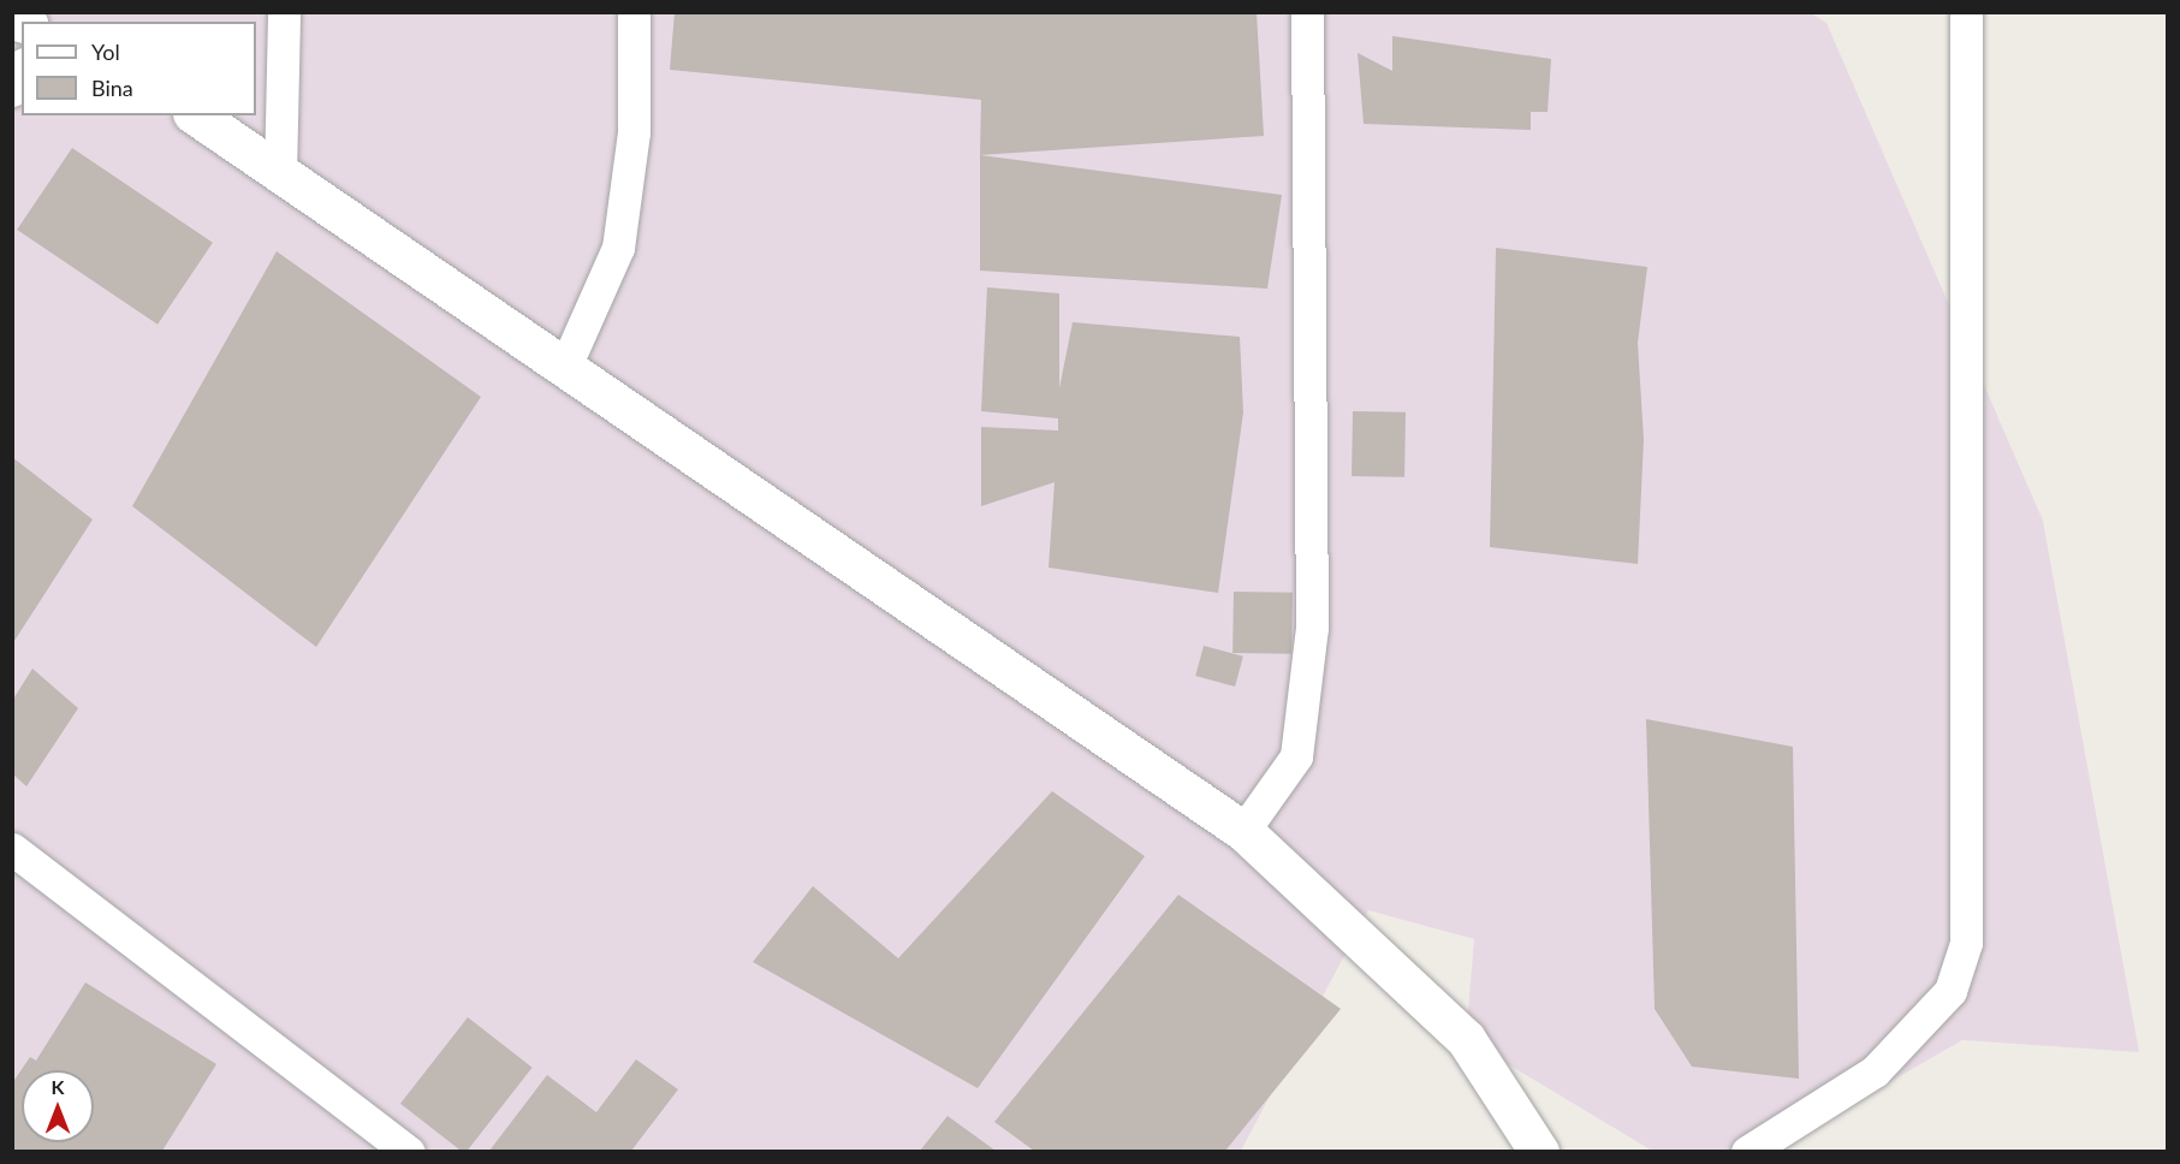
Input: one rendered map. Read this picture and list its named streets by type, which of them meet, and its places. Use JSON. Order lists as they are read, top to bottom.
{
  "legend": ["Yol", "Bina"],
  "north": "top"
}
